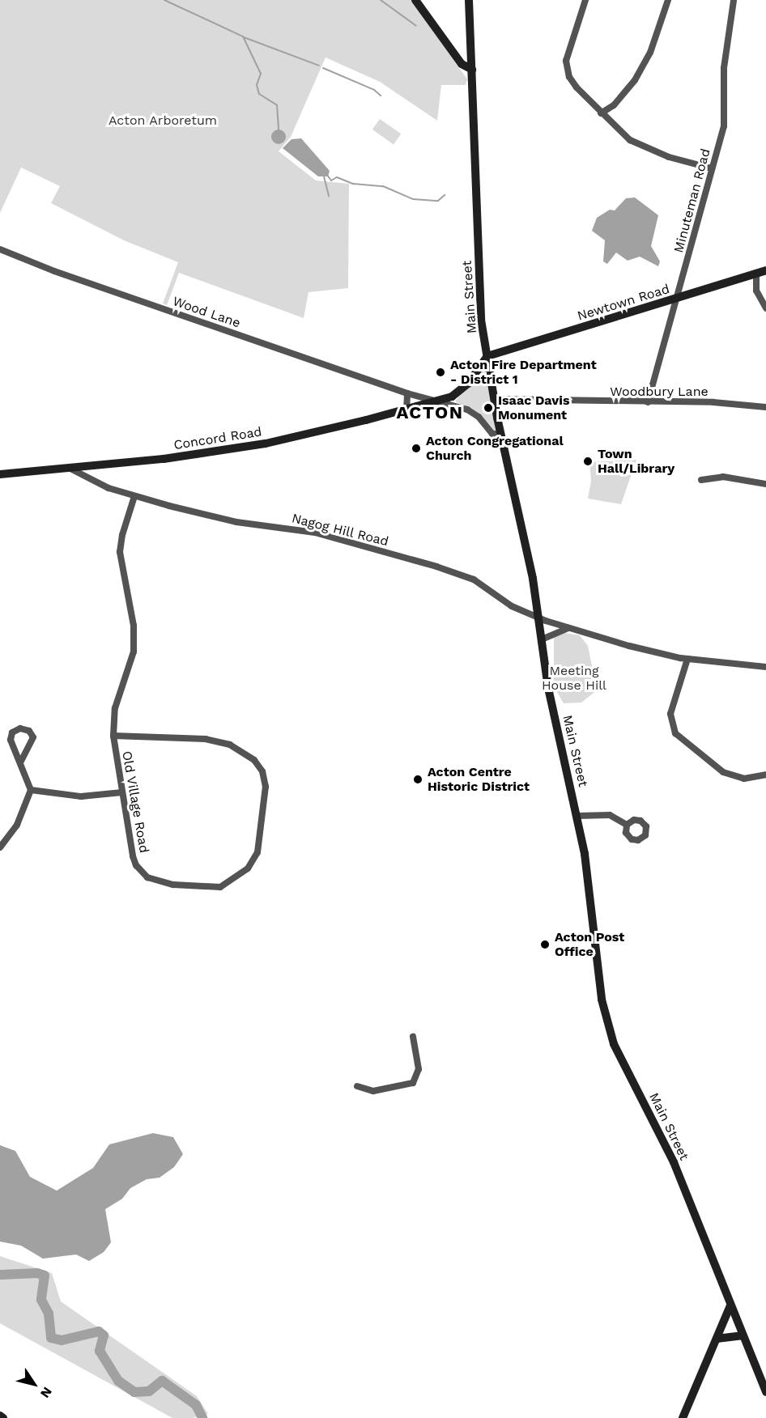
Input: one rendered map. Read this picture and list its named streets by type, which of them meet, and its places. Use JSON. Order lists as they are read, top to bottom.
{
  "streets": {
    "main road": ["Main Street", "Newtown Road", "Concord Road"],
    "street": [
      "Minuteman Road",
      "Wood Lane",
      "Woodbury Lane",
      "Nagog Hill Road",
      "Old Village Road"
    ]
  },
  "crossings": [
    ["Minuteman Road", "Newtown Road"],
    ["Minuteman Road", "Woodbury Lane"],
    ["Main Street", "Newtown Road"],
    ["Main Street", "Woodbury Lane"],
    ["Main Street", "Concord Road"],
    ["Main Street", "Nagog Hill Road"],
    ["Newtown Road", "Concord Road"],
    ["Wood Lane", "Concord Road"],
    ["Concord Road", "Nagog Hill Road"],
    ["Nagog Hill Road", "Old Village Road"]
  ],
  "districts": ["ACTON"],
  "parks": ["Acton Arboretum", "Meeting House Hill"],
  "places": [
    "Acton Fire Department - District 1",
    "Isaac Davis Monument",
    "Acton Congregational Church",
    "Town Hall/Library",
    "Acton Centre Historic District",
    "Acton Post Office"
  ],
  "north": "bottom right"
}
